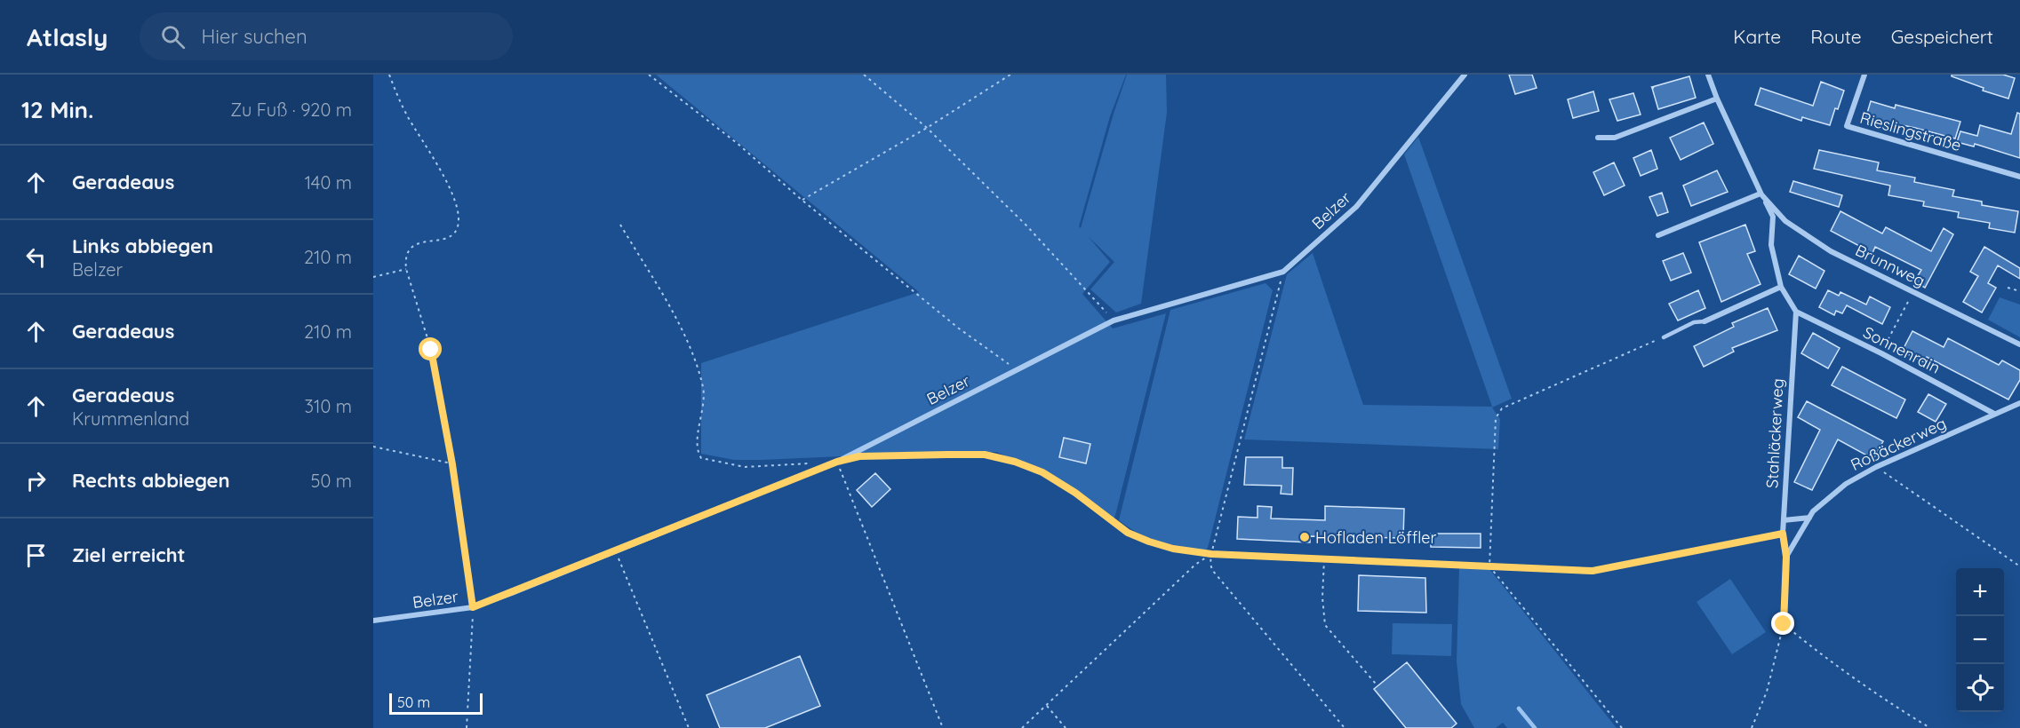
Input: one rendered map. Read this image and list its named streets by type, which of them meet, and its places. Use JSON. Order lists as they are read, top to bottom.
{
  "streets": {
    "street": [
      "Rieslingstraße",
      "Belzer",
      "Brunnweg",
      "Sonnenrain",
      "Stahläckerweg",
      "Roßäckerweg"
    ]
  },
  "crossings": [
    ["Brunnweg", "Sonnenrain"],
    ["Brunnweg", "Stahläckerweg"],
    ["Sonnenrain", "Stahläckerweg"],
    ["Sonnenrain", "Roßäckerweg"],
    ["Stahläckerweg", "Roßäckerweg"]
  ],
  "places": ["Hofladen Löffler"],
  "scale_bar": "50 m",
  "page": {
    "header": "Atlasly",
    "search": "Hier suchen",
    "nav": ["Karte", "Route", "Gespeichert"],
    "heading": ["12 Min.", "Zu Fuß · 920 m"],
    "list": [
      ["Geradeaus", "140 m"],
      ["Links abbiegen", "Belzer", "210 m"],
      ["Geradeaus", "210 m"],
      ["Geradeaus", "Krummenland", "310 m"],
      ["Rechts abbiegen", "50 m"],
      "Ziel erreicht"
    ],
    "map_buttons": ["+", "−"],
    "scale": "50 m"
  }
}
